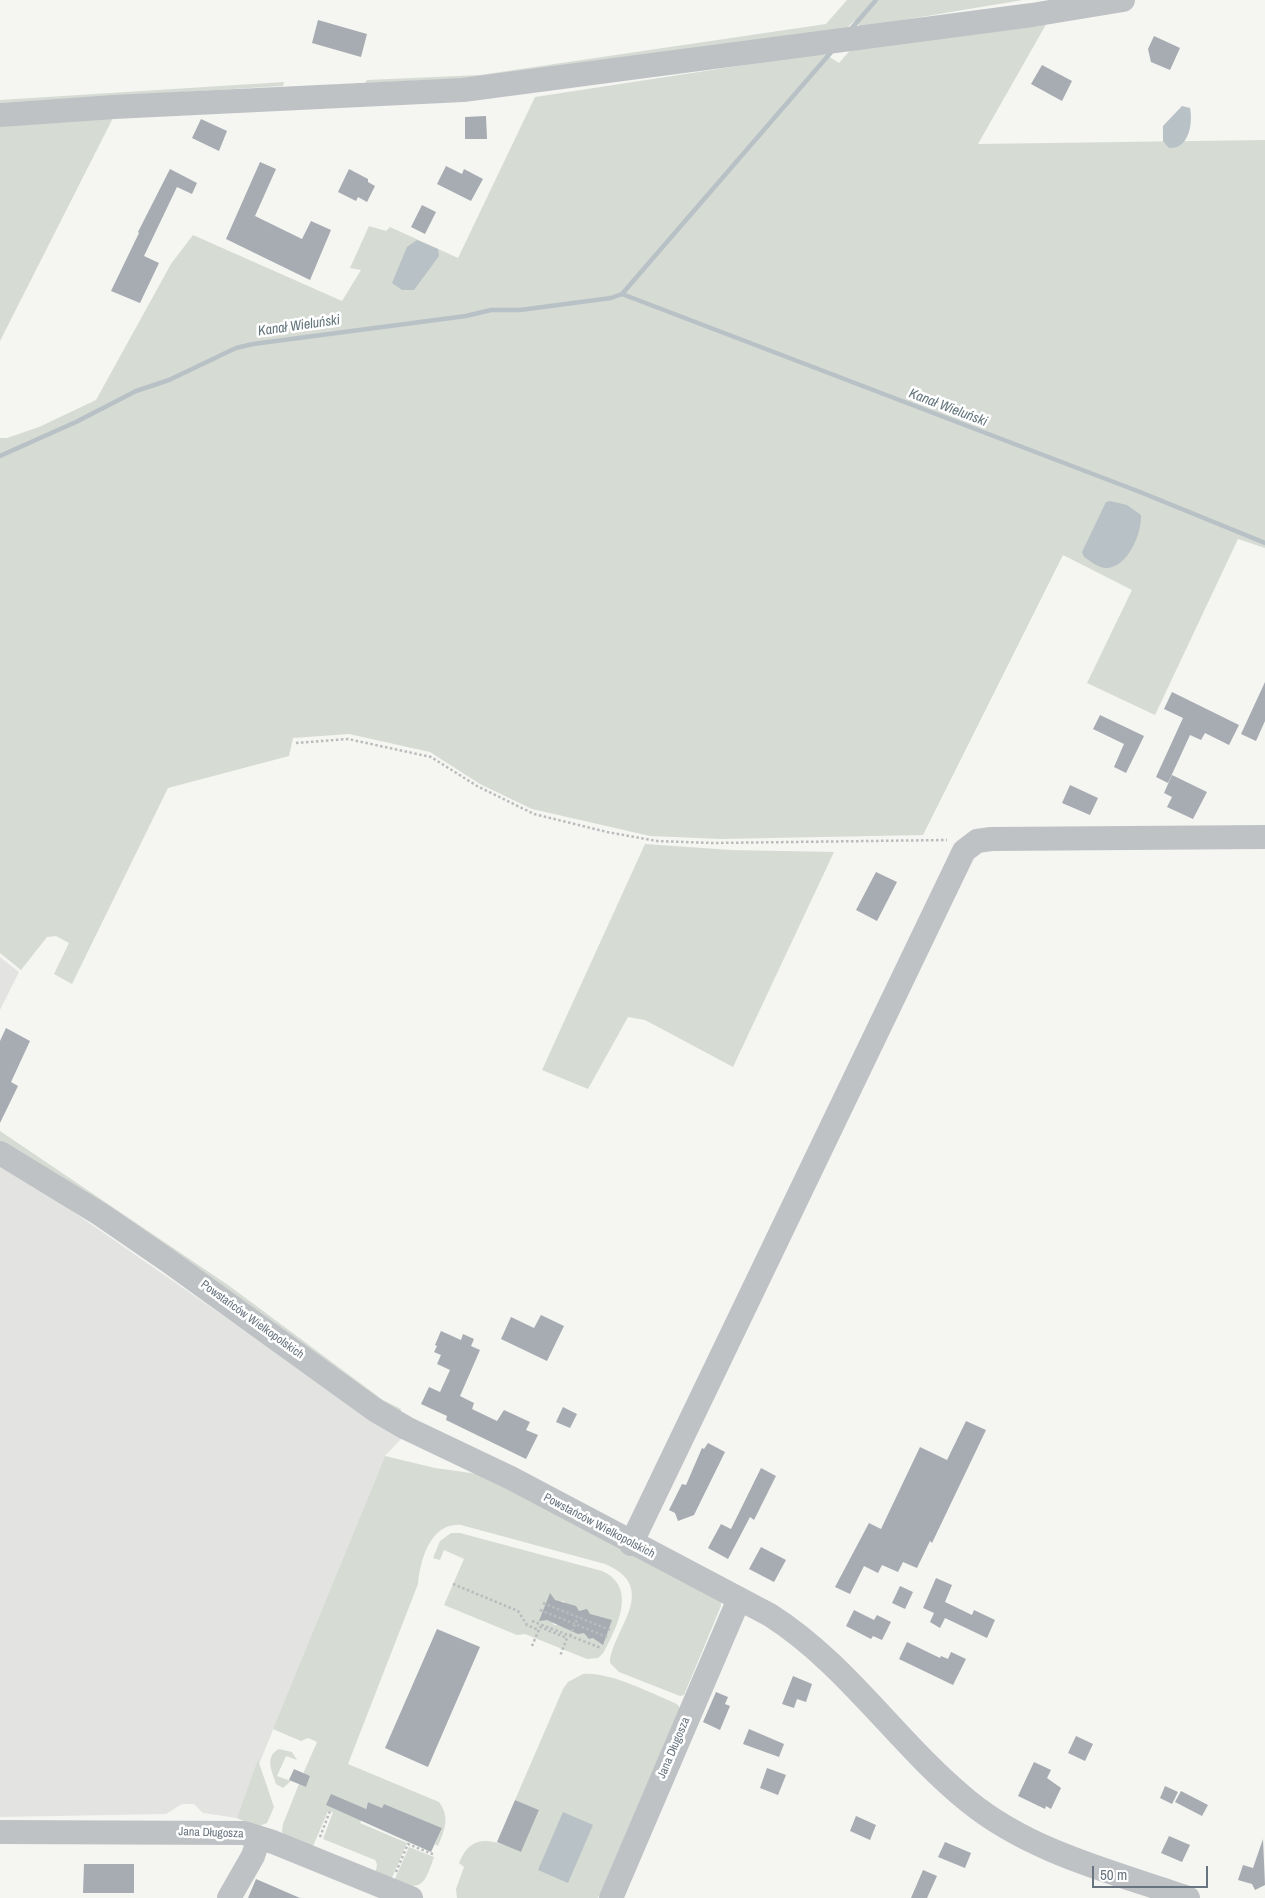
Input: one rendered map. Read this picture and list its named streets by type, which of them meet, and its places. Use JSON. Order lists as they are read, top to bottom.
{
  "streets": {
    "street": ["Powstańców Wielkopolskich", "Jana Długosza"]
  },
  "crossings": [
    ["Powstańców Wielkopolskich", "Jana Długosza"]
  ],
  "water": ["Kanał Wieluński"],
  "scale_bar": "50 m"
}
